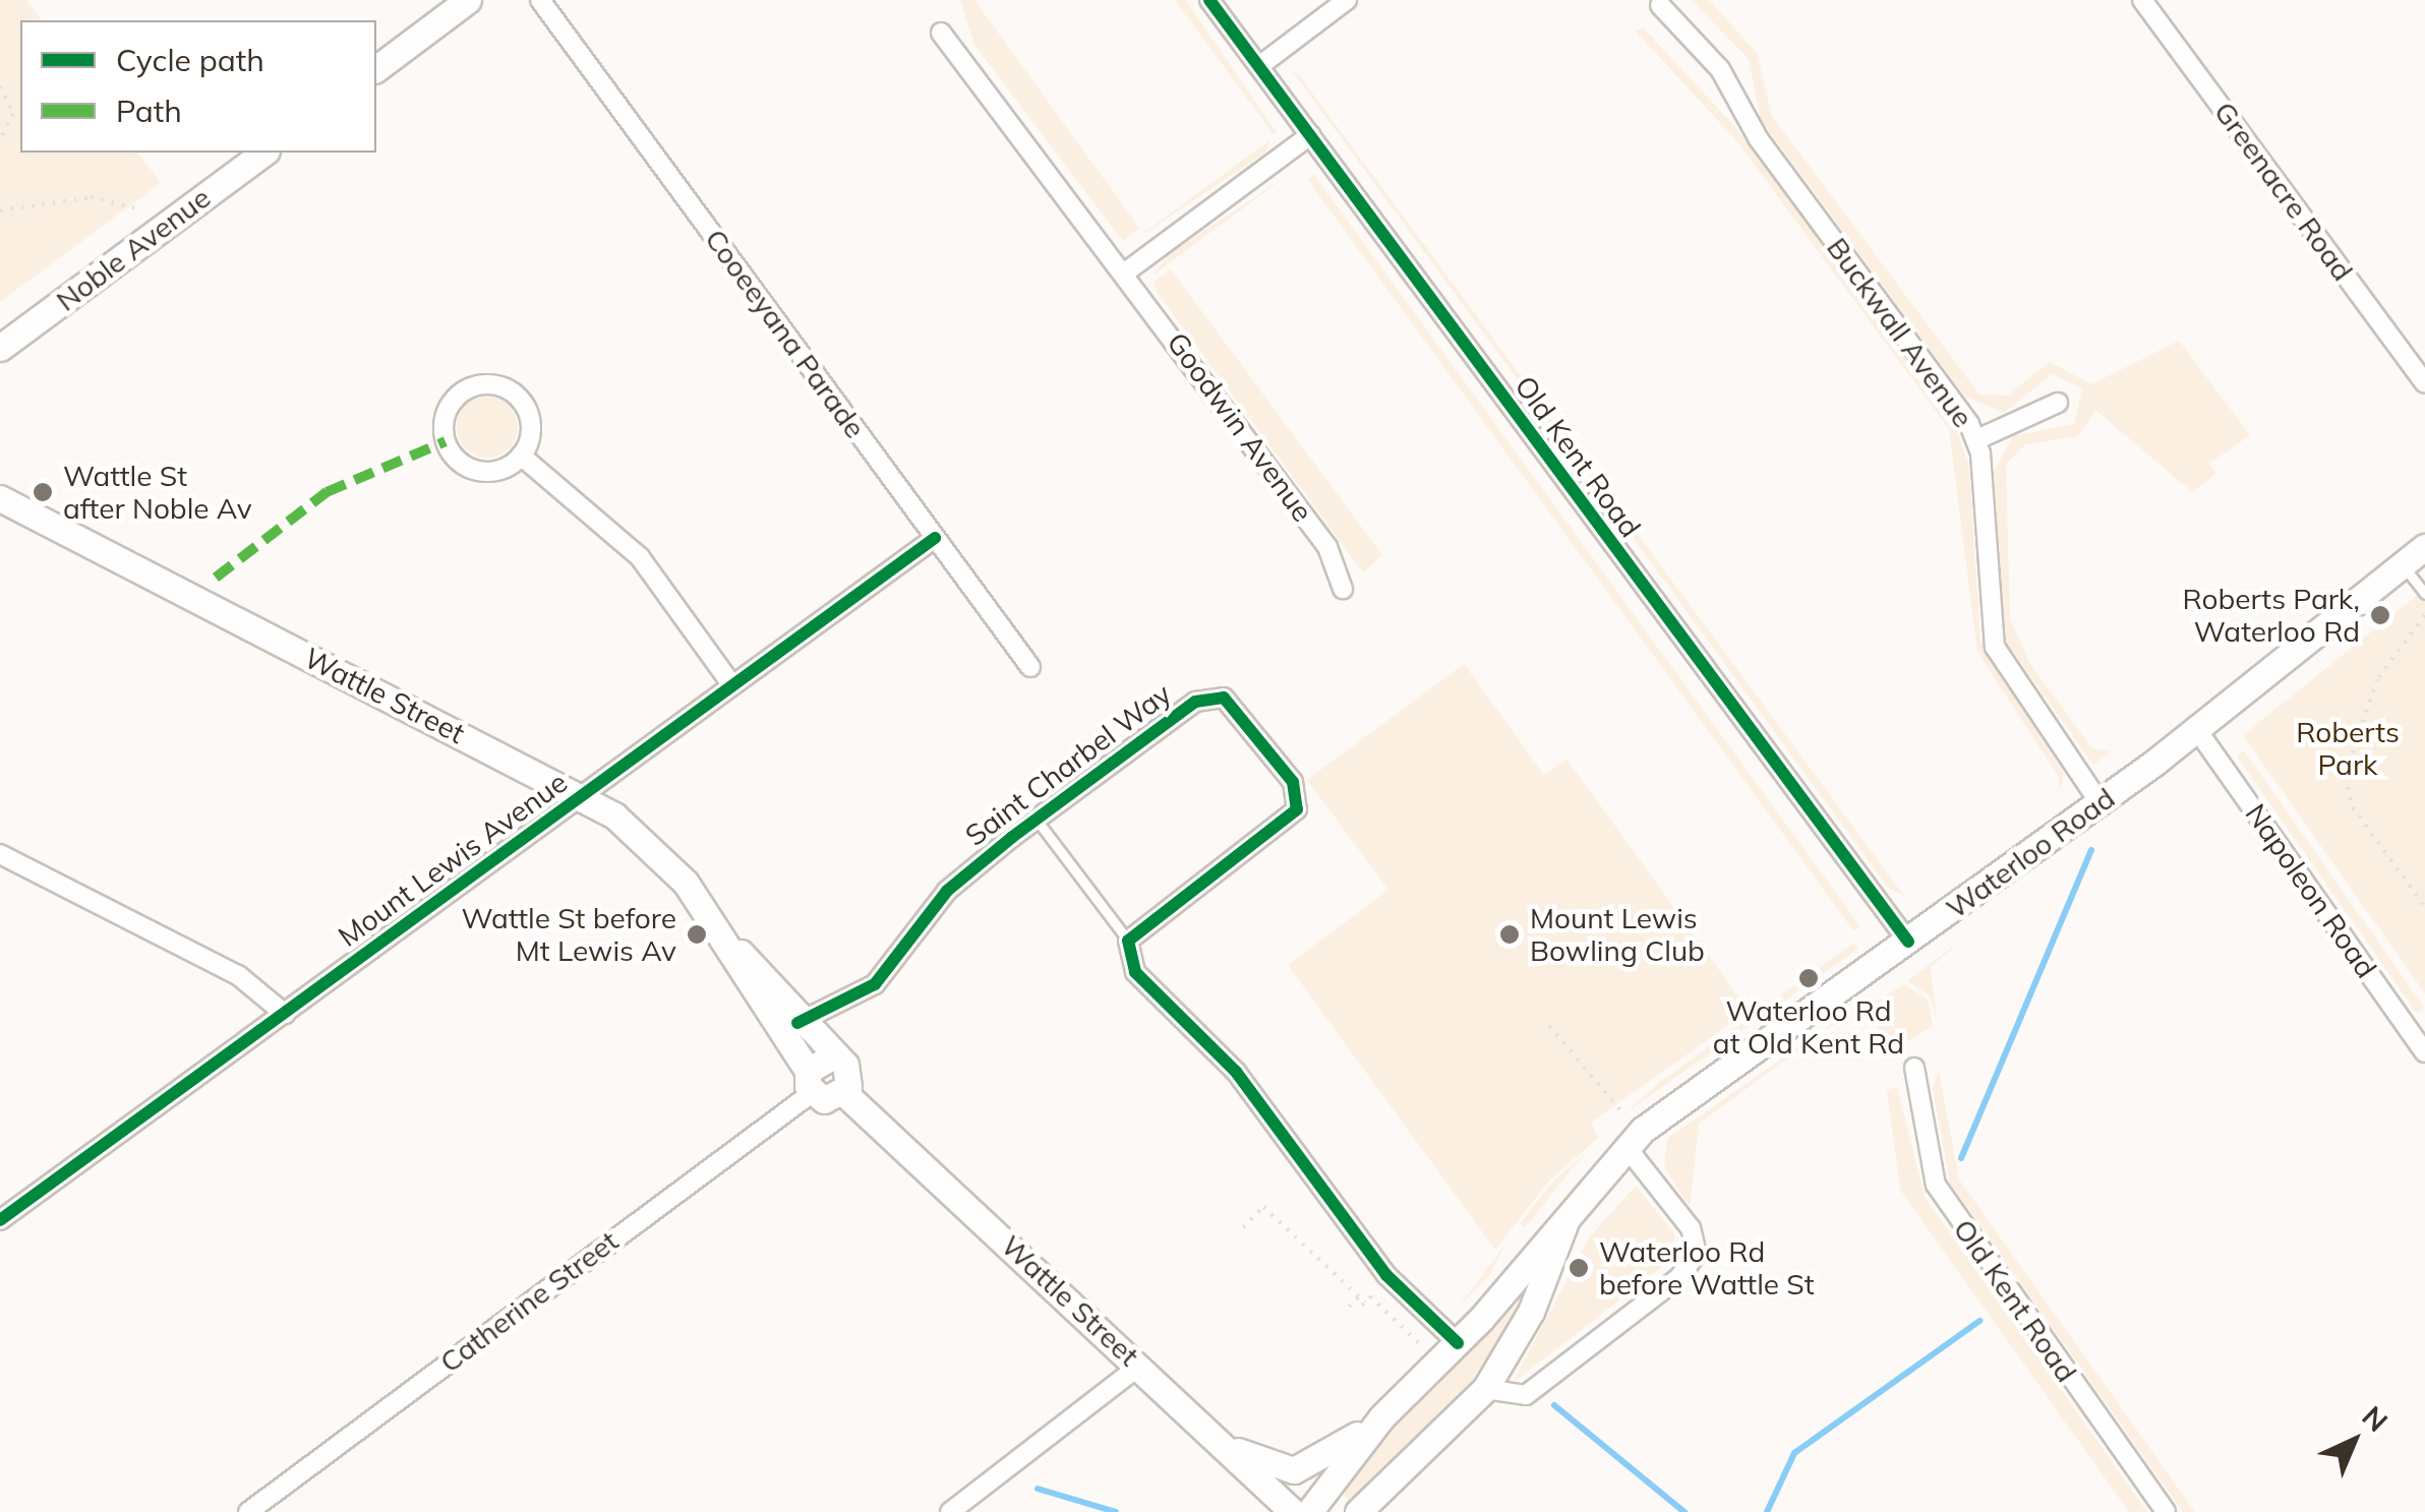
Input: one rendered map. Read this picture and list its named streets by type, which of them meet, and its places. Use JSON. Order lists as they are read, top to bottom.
{
  "streets": {
    "main road": ["Noble Avenue", "Wattle Street", "Waterloo Road"],
    "street": [
      "Greenacre Road",
      "Buckwall Avenue",
      "Cooeeyana Parade",
      "Goodwin Avenue",
      "Old Kent Road",
      "Saint Charbel Way",
      "Mount Lewis Avenue",
      "Napoleon Road",
      "Catherine Street"
    ]
  },
  "crossings": [
    ["Buckwall Avenue", "Waterloo Road"],
    ["Cooeeyana Parade", "Mount Lewis Avenue"],
    ["Old Kent Road", "Waterloo Road"],
    ["Wattle Street", "Saint Charbel Way"],
    ["Wattle Street", "Mount Lewis Avenue"],
    ["Wattle Street", "Catherine Street"],
    ["Waterloo Road", "Napoleon Road"]
  ],
  "parks": ["Roberts Park"],
  "places": [
    "Wattle St after Noble Av",
    "Roberts Park, Waterloo Rd",
    "Wattle St before Mt Lewis Av",
    "Mount Lewis Bowling Club",
    "Waterloo Rd at Old Kent Rd",
    "Waterloo Rd before Wattle St"
  ],
  "legend": ["Cycle path", "Path"],
  "north": "top right"
}
